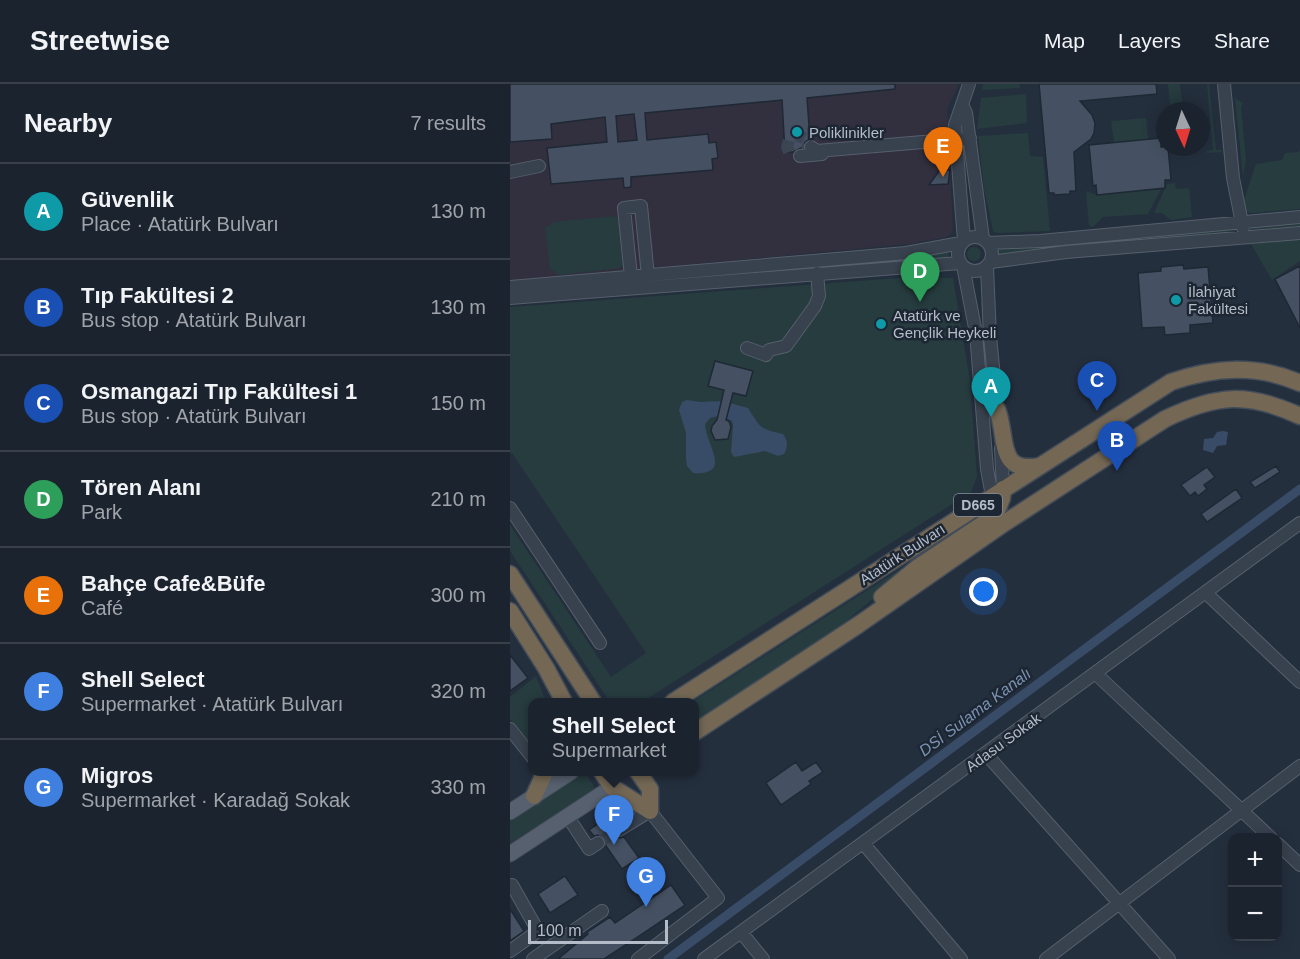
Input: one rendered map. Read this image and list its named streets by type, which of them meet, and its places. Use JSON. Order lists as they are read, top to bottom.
{
  "streets": {
    "highway": ["D665", "Atatürk Bulvarı"],
    "street": ["Adasu Sokak"]
  },
  "water": ["DSİ Sulama Kanalı"],
  "places": ["Poliklinikler", "İlahiyat Fakültesi", "Atatürk ve Gençlik Heykeli"],
  "scale_bar": "100 m",
  "north": "bottom",
  "page": {
    "header": "Streetwise",
    "nav": ["Map", "Layers", "Share"],
    "heading": ["Nearby", "7 results"],
    "pins": [
      "E",
      "D",
      "C",
      "A",
      "B",
      "F",
      "G"
    ],
    "list": [
      {
        "mark": "A",
        "name": "Güvenlik",
        "note": "Place · Atatürk Bulvarı",
        "value": "130 m"
      },
      {
        "mark": "B",
        "name": "Tıp Fakültesi 2",
        "note": "Bus stop · Atatürk Bulvarı",
        "value": "130 m"
      },
      {
        "mark": "C",
        "name": "Osmangazi Tıp Fakültesi 1",
        "note": "Bus stop · Atatürk Bulvarı",
        "value": "150 m"
      },
      {
        "mark": "D",
        "name": "Tören Alanı",
        "note": "Park",
        "value": "210 m"
      },
      {
        "mark": "E",
        "name": "Bahçe Cafe&Büfe",
        "note": "Café",
        "value": "300 m"
      },
      {
        "mark": "F",
        "name": "Shell Select",
        "note": "Supermarket · Atatürk Bulvarı",
        "value": "320 m"
      },
      {
        "mark": "G",
        "name": "Migros",
        "note": "Supermarket · Karadağ Sokak",
        "value": "330 m"
      }
    ],
    "popup": ["Shell Select", "Supermarket"],
    "map_buttons": ["+", "−"],
    "scale": "100 m"
  }
}
